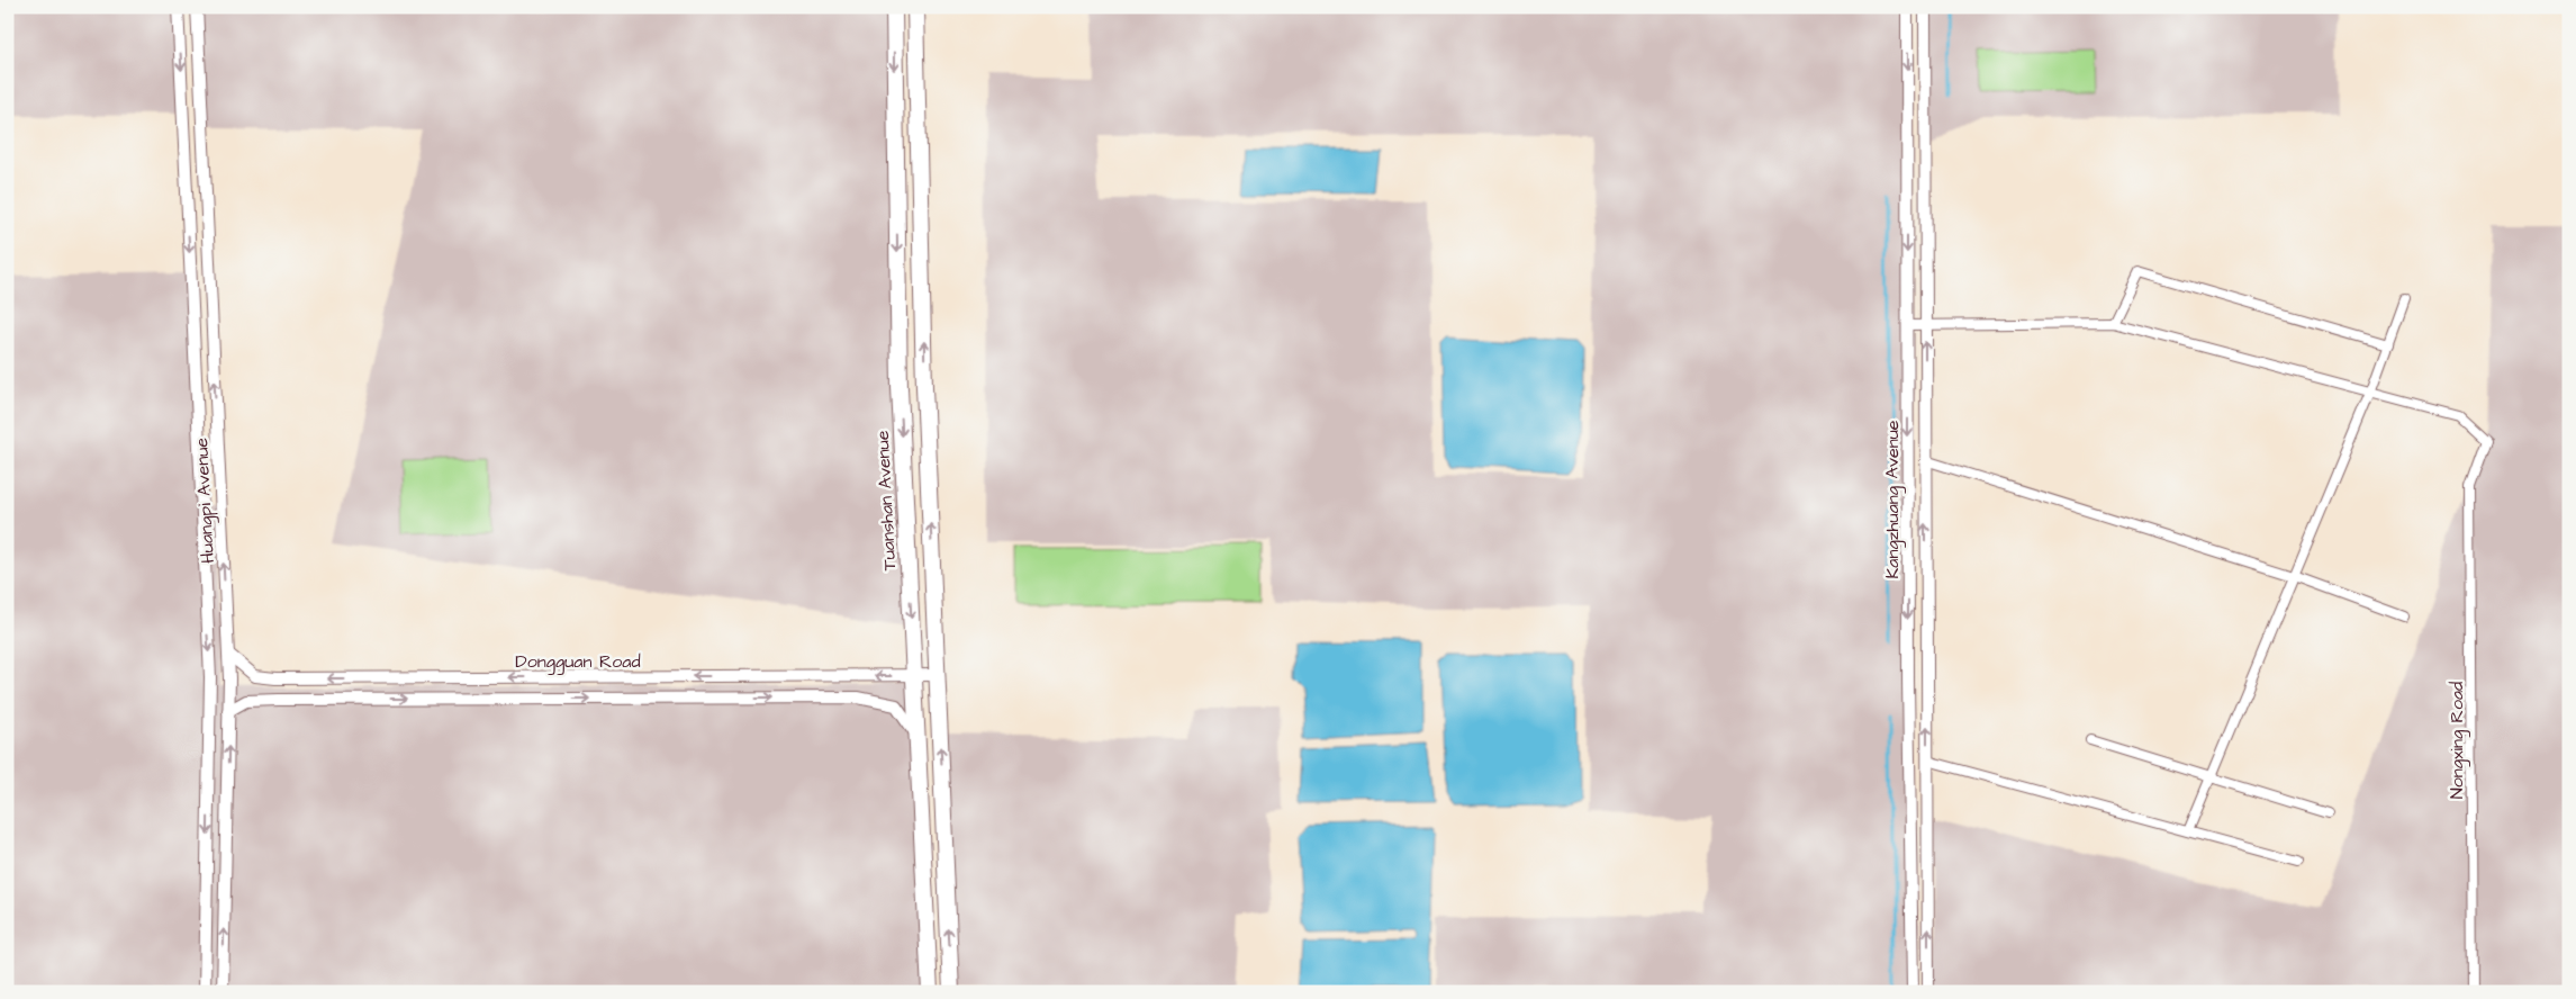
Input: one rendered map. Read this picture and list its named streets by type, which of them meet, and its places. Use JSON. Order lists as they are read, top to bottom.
{
  "streets": {
    "highway": ["Tuanshan Avenue"],
    "street": [
      "Kangzhuang Avenue",
      "Huangpi Avenue",
      "Dongguan Road",
      "Nongxing Road"
    ]
  },
  "crossings": [
    ["Huangpi Avenue", "Dongguan Road"],
    ["Tuanshan Avenue", "Dongguan Road"]
  ]
}
